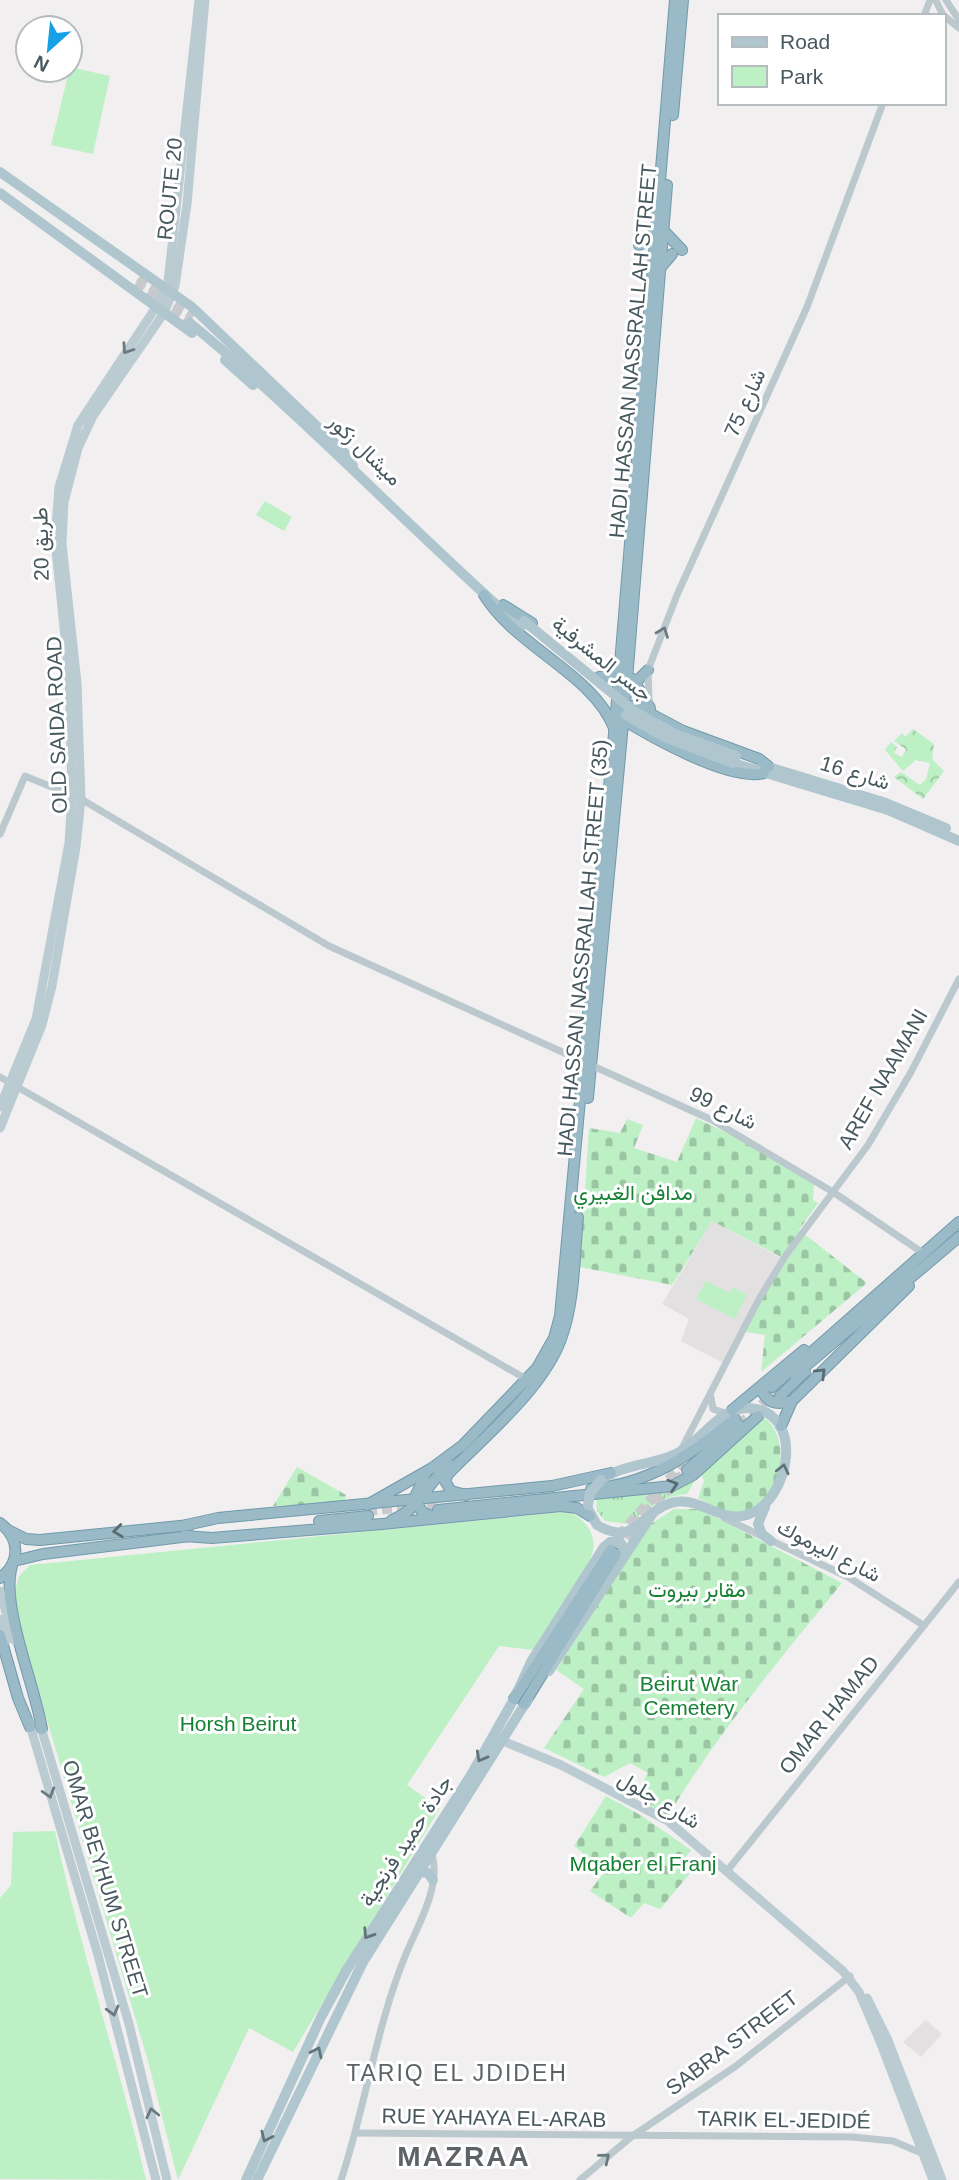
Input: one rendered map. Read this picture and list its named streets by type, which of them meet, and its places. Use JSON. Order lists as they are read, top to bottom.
{
  "streets": {
    "highway": ["HADI HASSAN NASSRALLAH STREET", "HADI HASSAN NASSRALLAH STREET (35)", "جادة حميد فرنجية"],
    "main road": [
      "ROUTE 20",
      "ميشال زكور",
      "طريق 20",
      "جسر المشرفية",
      "شارع 16",
      "شارع جلول",
      "OMAR BEYHUM STREET"
    ],
    "street": [
      "شارع 75",
      "AREF NAAMANI",
      "شارع 99",
      "شارع اليرموك",
      "OMAR HAMAD",
      "SABRA STREET",
      "RUE YAHAYA EL-ARAB",
      "TARIK EL-JEDIDÉ"
    ]
  },
  "crossings": [
    ["ROUTE 20", "طريق 20"],
    ["HADI HASSAN NASSRALLAH STREET", "HADI HASSAN NASSRALLAH STREET (35)"],
    ["HADI HASSAN NASSRALLAH STREET", "شارع 99"],
    ["ميشال زكور", "جسر المشرفية"],
    ["طريق 20", "شارع 99"],
    ["جسر المشرفية", "شارع 16"],
    ["HADI HASSAN NASSRALLAH STREET (35)", "شارع 99"],
    ["AREF NAAMANI", "شارع 99"],
    ["شارع اليرموك", "OMAR HAMAD"],
    ["OMAR HAMAD", "شارع جلول"],
    ["شارع جلول", "SABRA STREET"],
    ["شارع جلول", "TARIK EL-JEDIDÉ"],
    ["SABRA STREET", "RUE YAHAYA EL-ARAB"],
    ["SABRA STREET", "TARIK EL-JEDIDÉ"],
    ["RUE YAHAYA EL-ARAB", "TARIK EL-JEDIDÉ"]
  ],
  "one_way": ["شارع 75"],
  "districts": ["TARIQ EL JDIDEH", "MAZRAA"],
  "parks": [
    "مدافن الغبيري",
    "مقابر بيروت",
    "Beirut War Cemetery",
    "Horsh Beirut",
    "Mqaber el Franj"
  ],
  "legend": ["Road", "Park"],
  "north": "bottom left"
}
